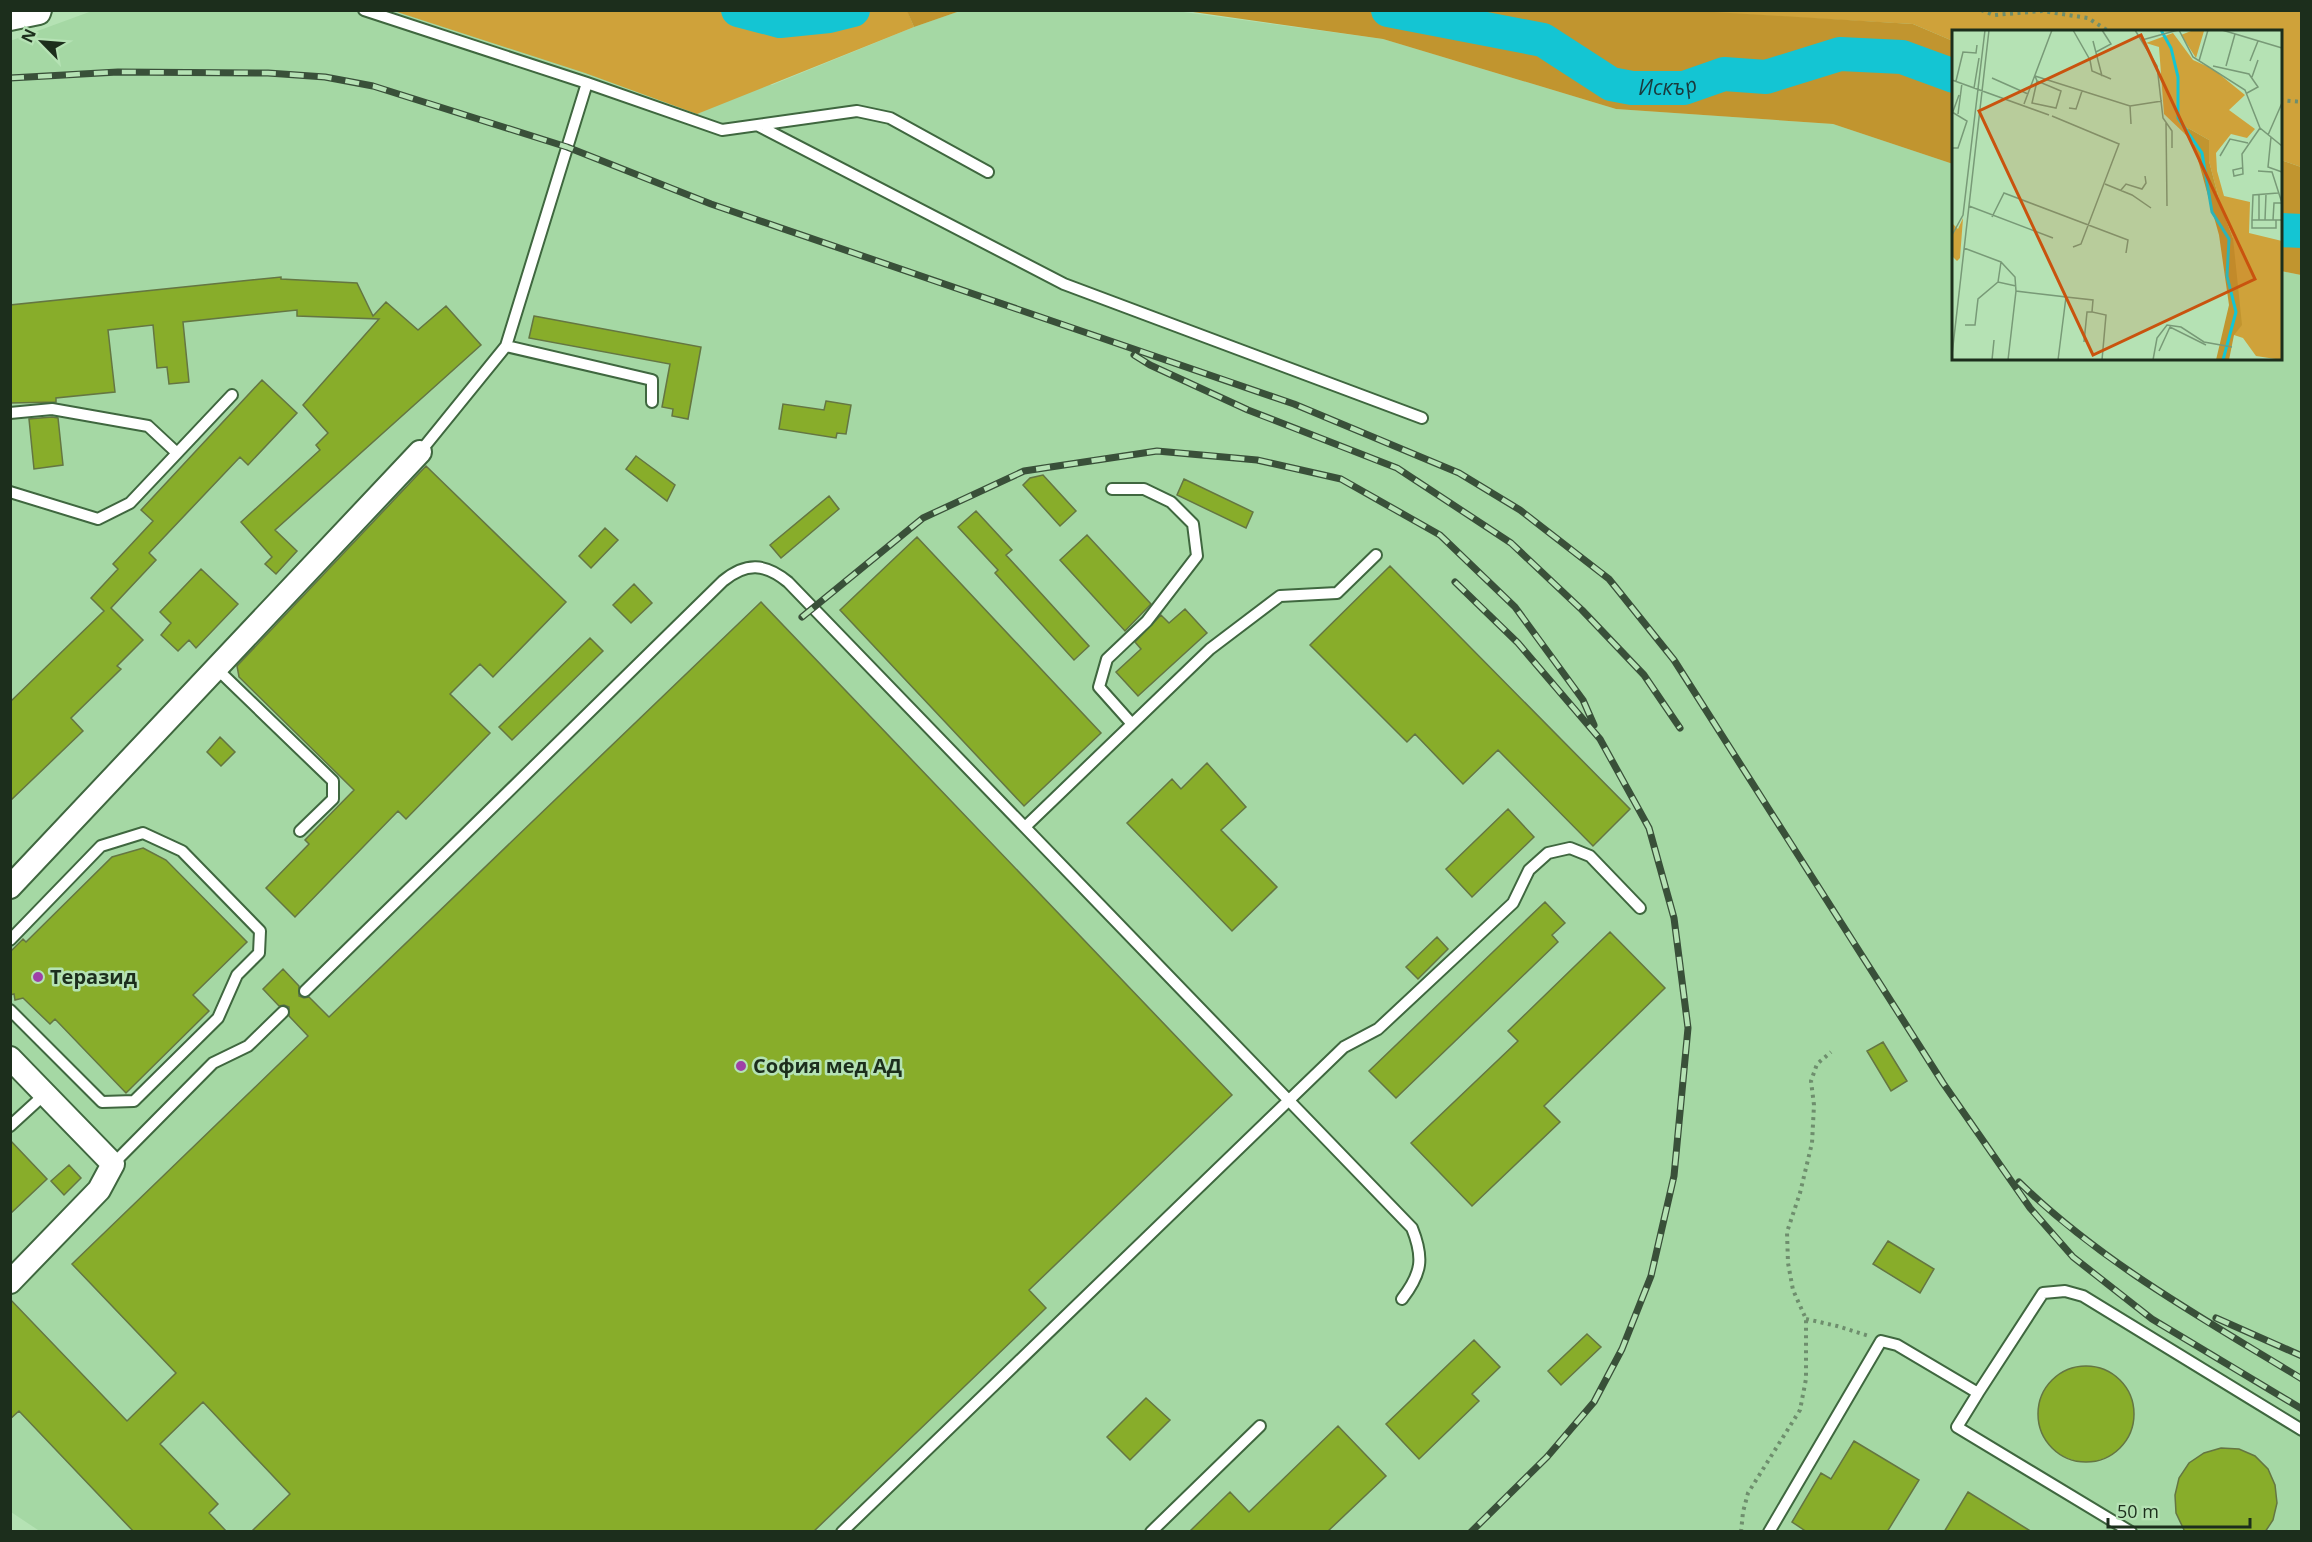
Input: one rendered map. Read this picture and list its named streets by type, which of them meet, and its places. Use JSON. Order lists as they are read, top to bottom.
{
  "water": ["Искър"],
  "places": ["Теразид", "София мед АД"],
  "scale_bar": "50 m",
  "north": "top left"
}
